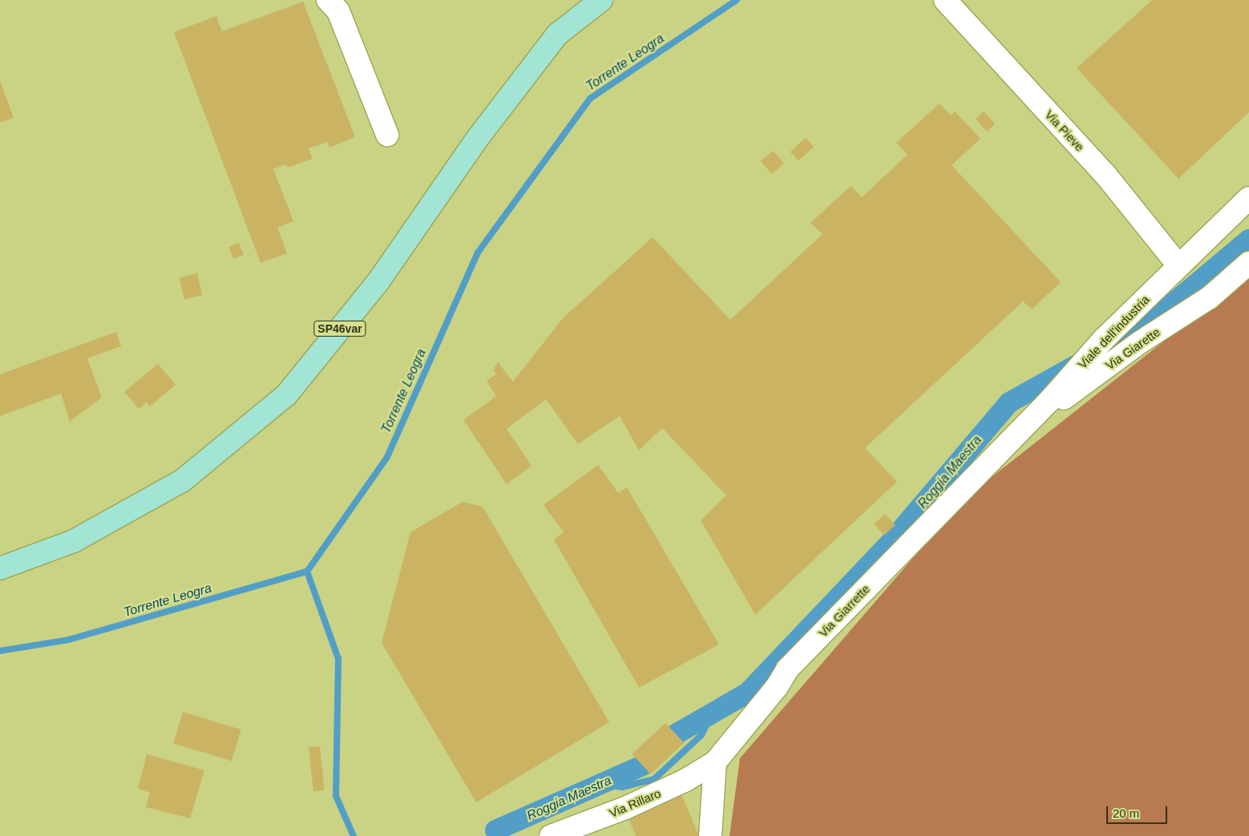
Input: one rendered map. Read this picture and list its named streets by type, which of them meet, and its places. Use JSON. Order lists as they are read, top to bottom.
{
  "streets": {
    "main road": ["SP46var"],
    "street": [
      "Via Pieve",
      "Viale dell'industria",
      "Via Giarette",
      "Via Giarrette",
      "Via Rillaro"
    ]
  },
  "crossings": [
    ["Via Pieve", "Viale dell'industria"],
    ["Viale dell'industria", "Via Giarette"],
    ["Viale dell'industria", "Via Giarrette"],
    ["Via Giarrette", "Via Rillaro"]
  ],
  "water": ["Torrente Leogra", "Roggia Maestra"],
  "scale_bar": "20 m"
}
